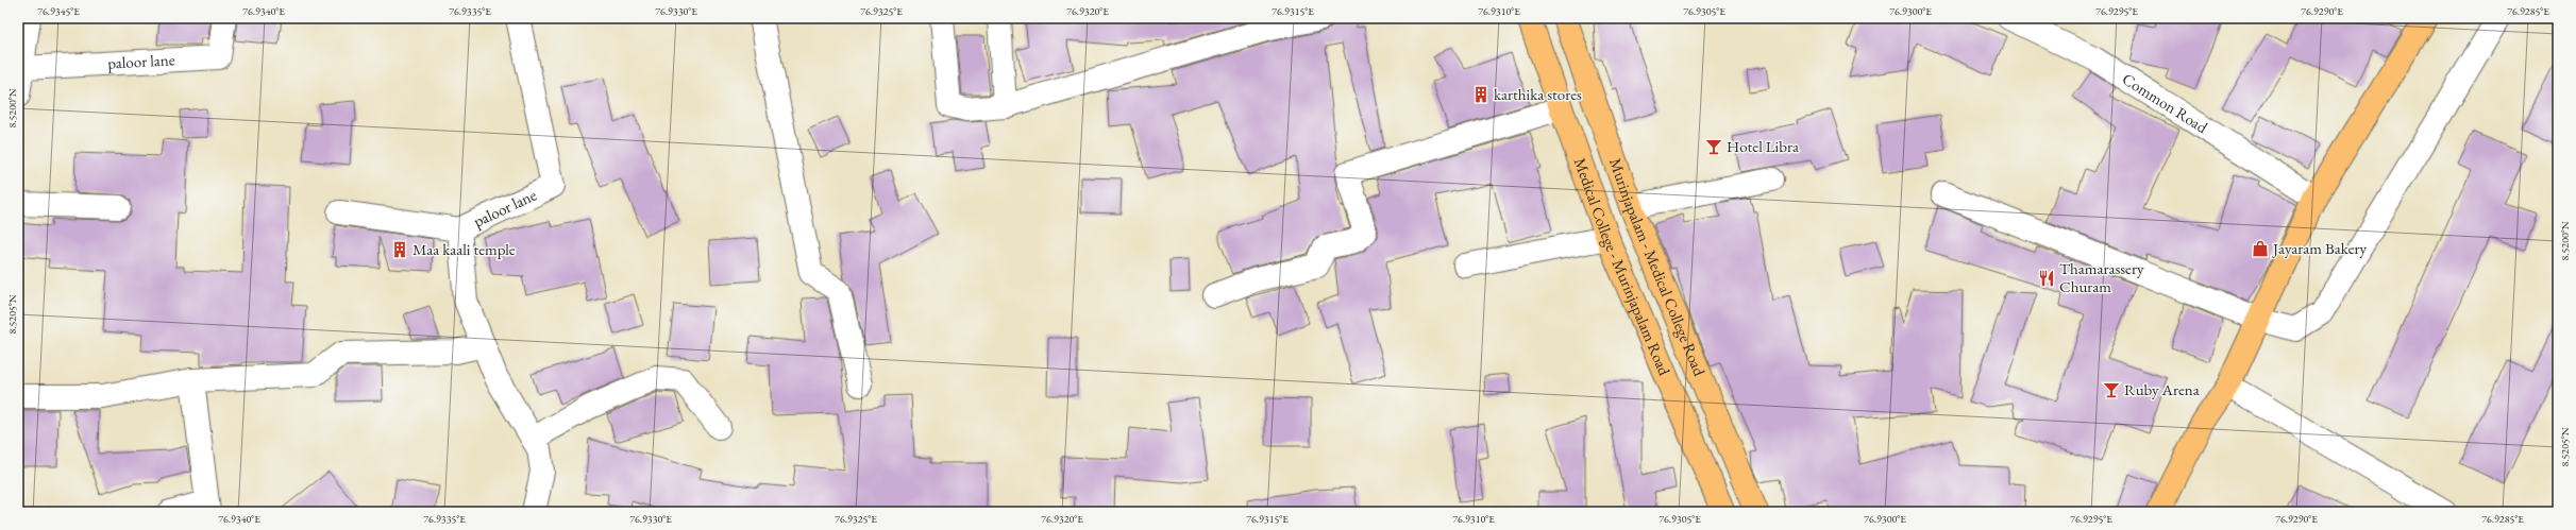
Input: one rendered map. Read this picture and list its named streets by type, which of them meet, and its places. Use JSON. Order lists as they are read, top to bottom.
{
  "streets": {
    "main road": ["Medical College - Murinjapalam Road", "Murinjapalam - Medical College Road"],
    "street": ["paloor lane", "Common Road"]
  },
  "places": {
    "building": ["karthika stores", "Maa kaali temple"],
    "bar": ["Hotel Libra", "Ruby Arena"],
    "shop": ["Jayaram Bakery"],
    "restaurant": ["Thamarassery Churam"]
  },
  "coordinates": [
    "76.9345°E",
    "76.9340°E",
    "76.9335°E",
    "76.9330°E",
    "76.9325°E",
    "76.9320°E",
    "76.9315°E",
    "76.9310°E",
    "76.9305°E",
    "76.9300°E",
    "76.9295°E",
    "76.9290°E",
    "76.9285°E",
    "8.5200°N",
    "8.5205°N"
  ]
}
